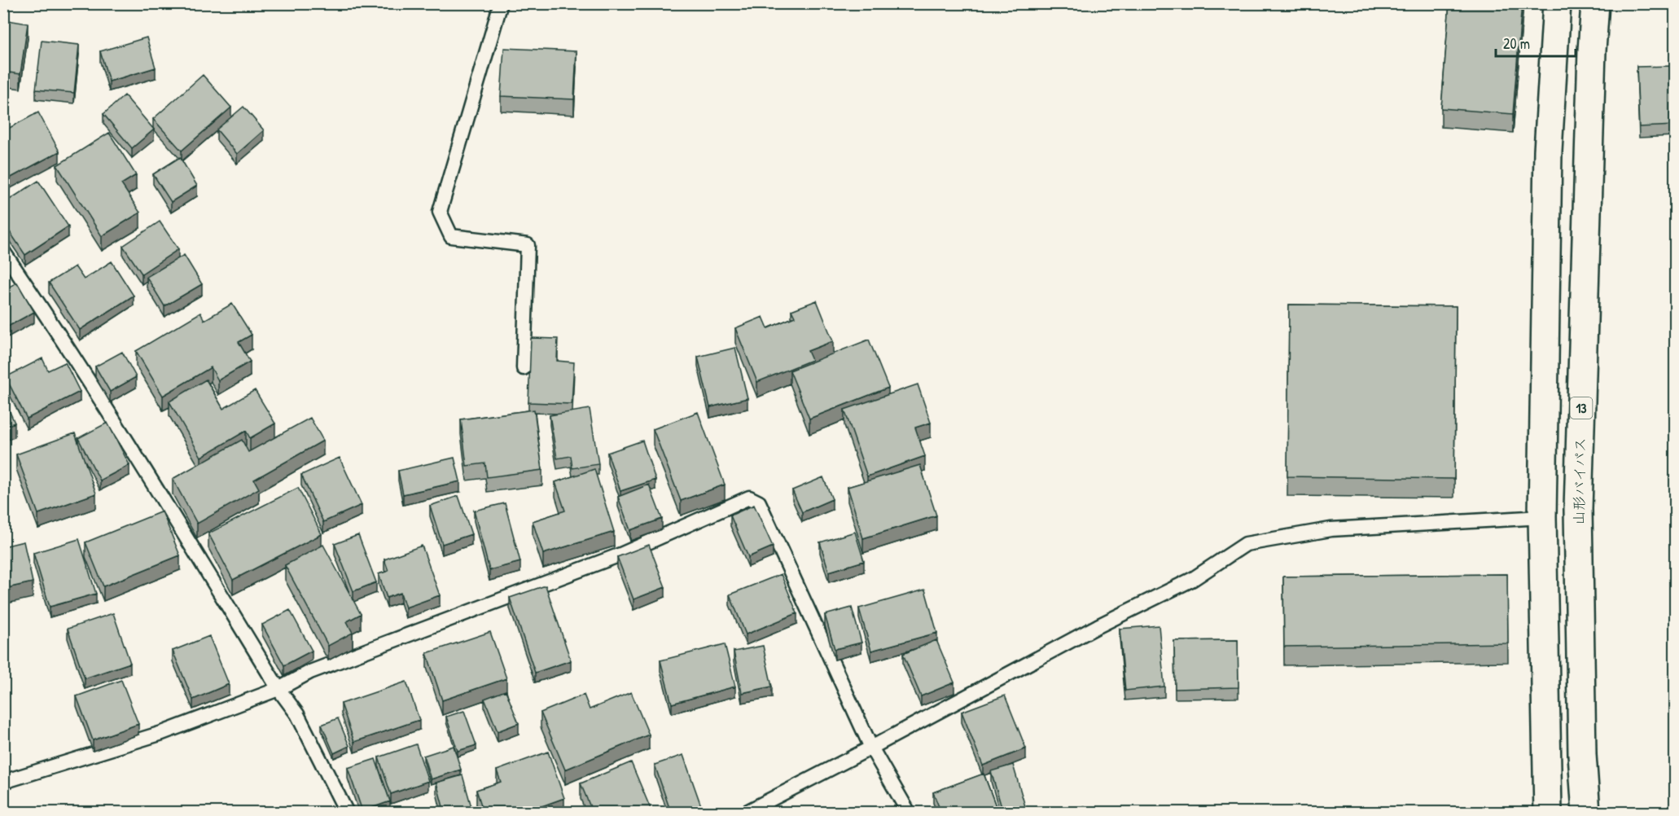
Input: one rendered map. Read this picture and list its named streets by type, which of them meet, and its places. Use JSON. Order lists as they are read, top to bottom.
{
  "streets": {
    "highway": ["13", "山形バイパス"]
  },
  "scale_bar": "20 m"
}
